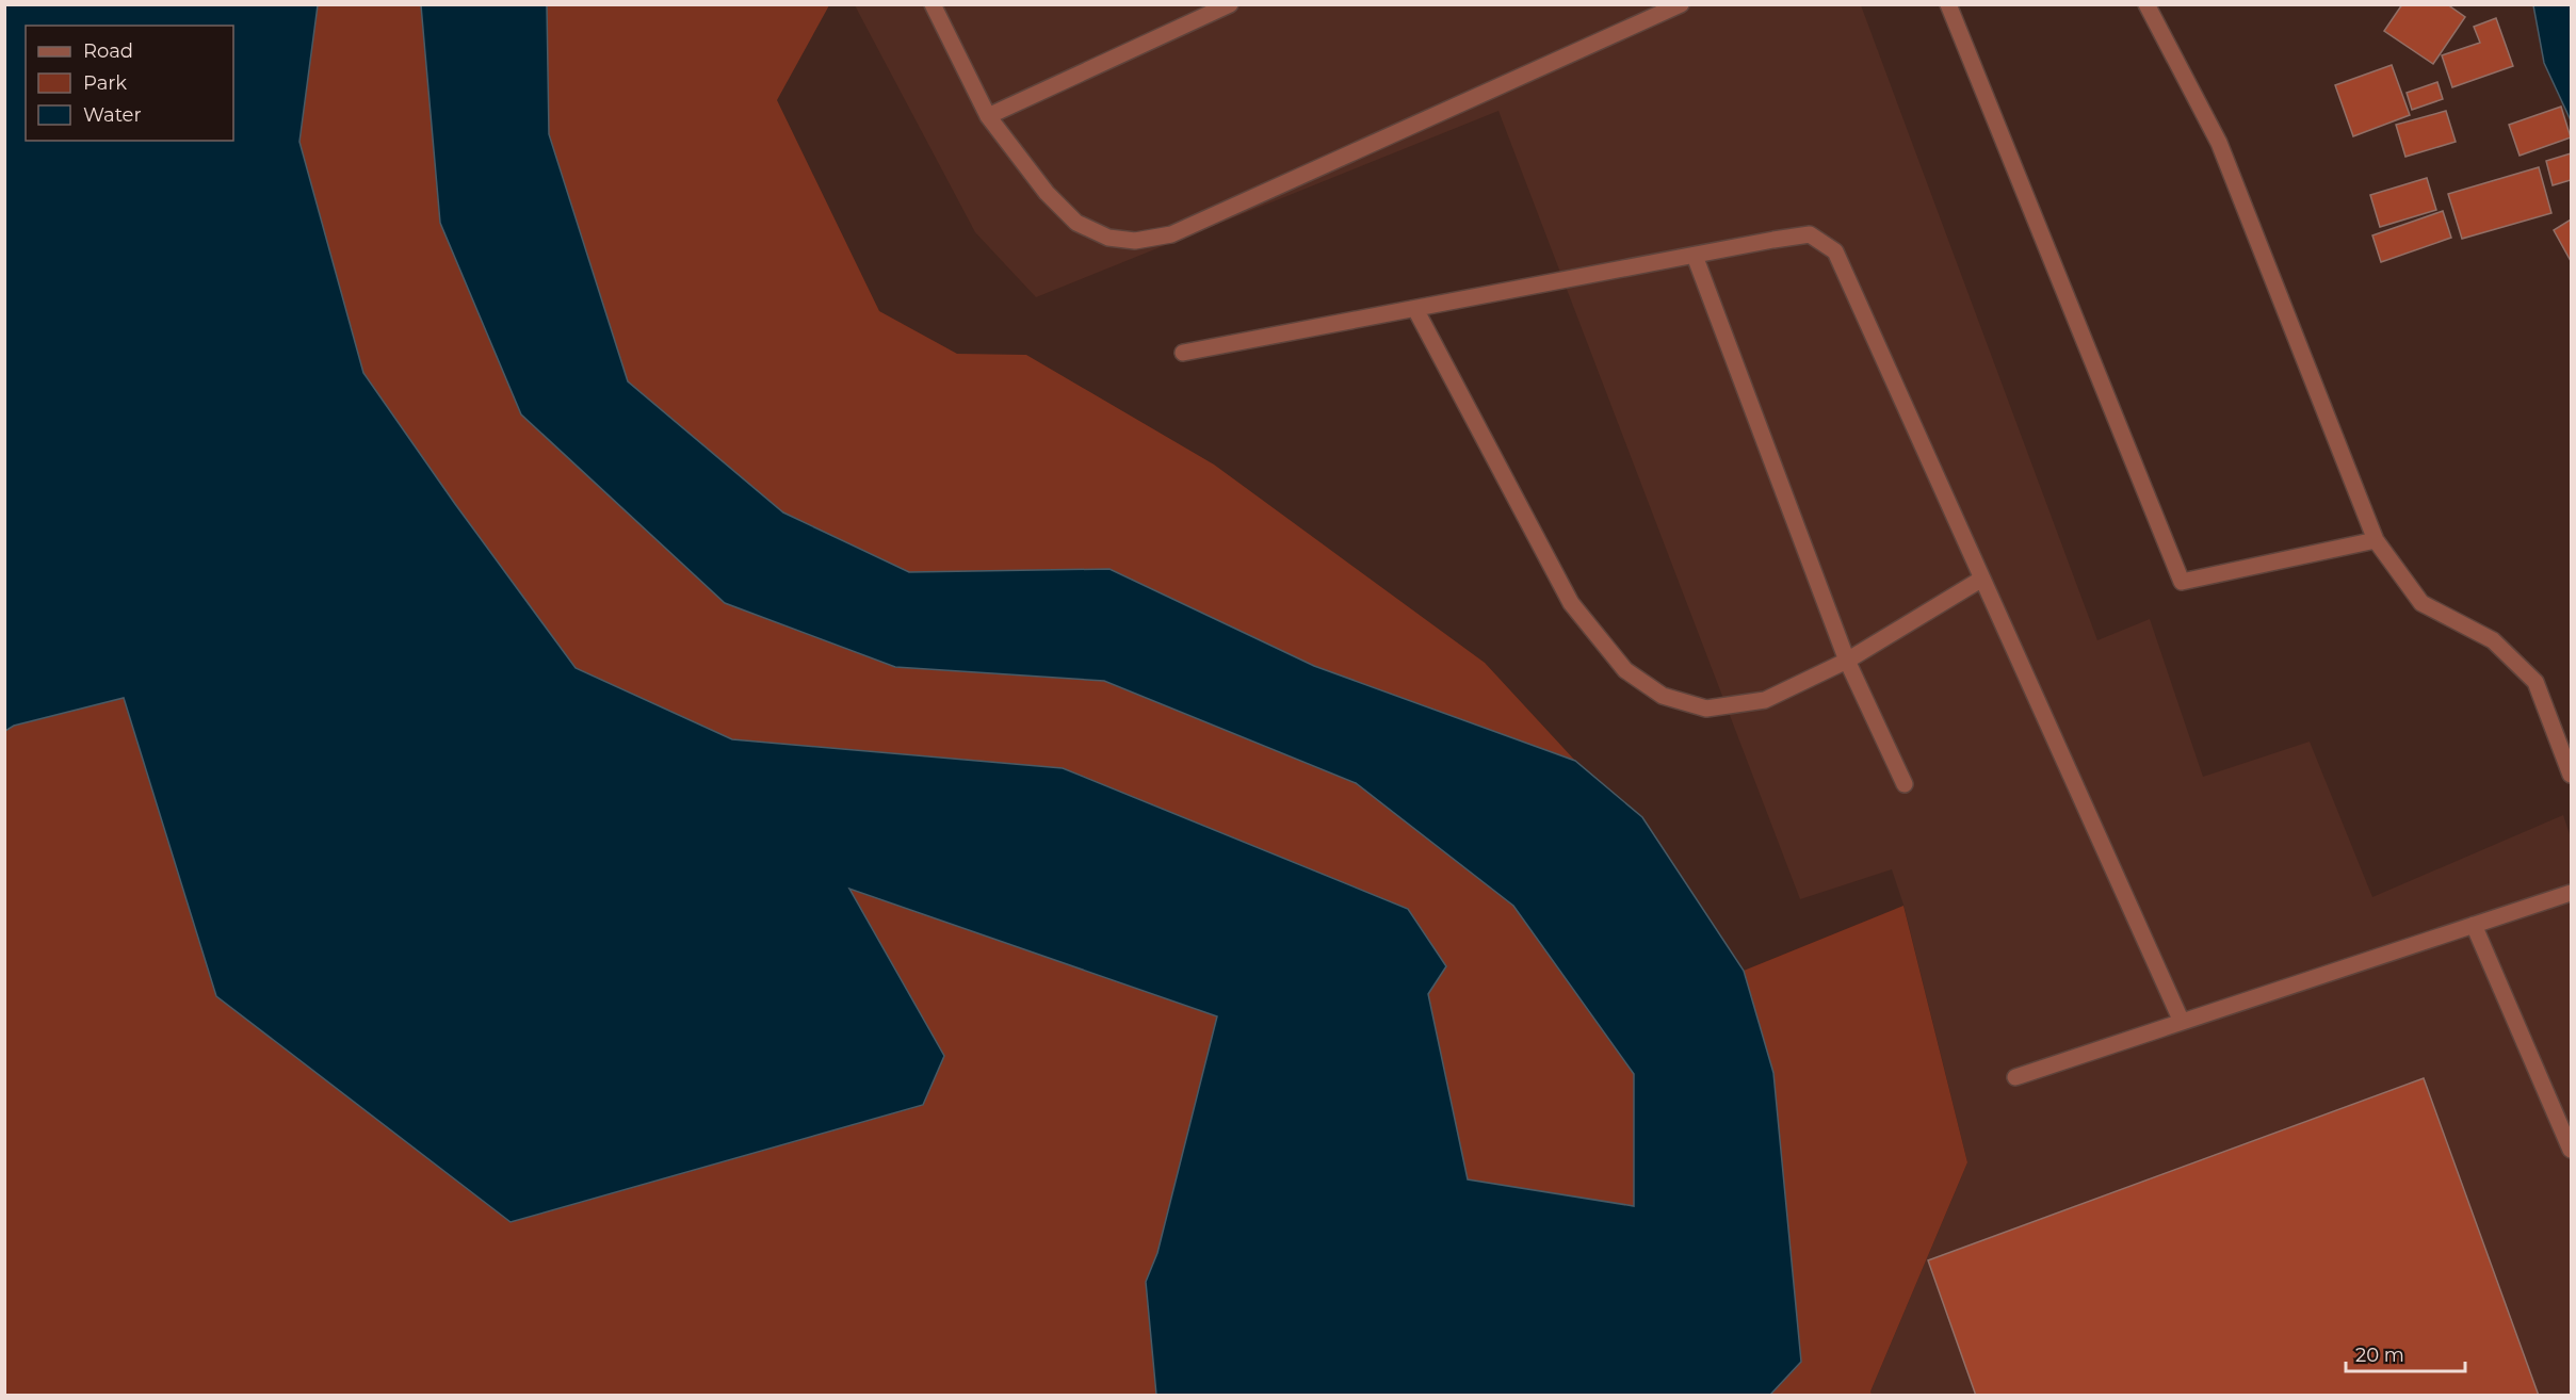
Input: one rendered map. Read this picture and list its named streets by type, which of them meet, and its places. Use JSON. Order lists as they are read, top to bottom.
{
  "legend": ["Road", "Park", "Water"],
  "scale_bar": "20 m"
}
